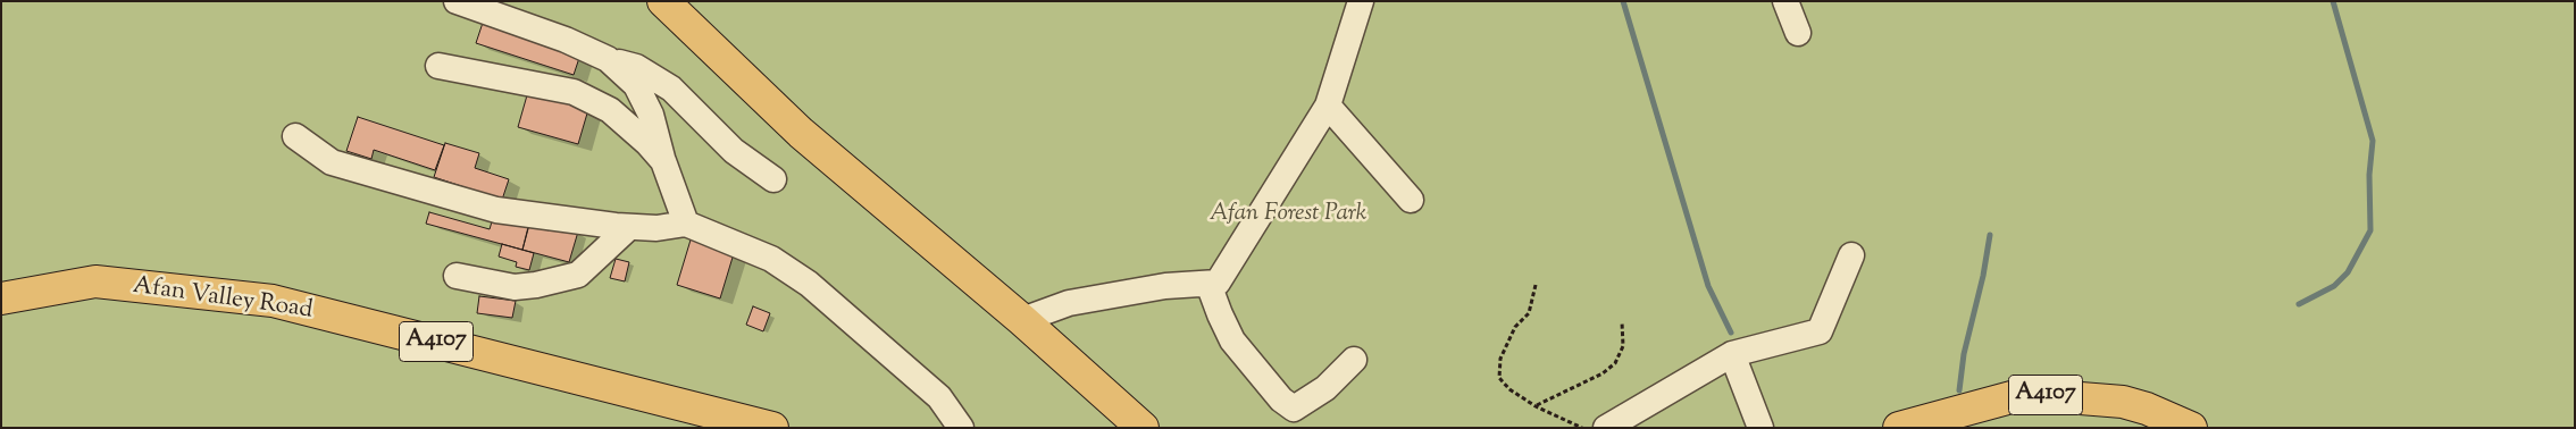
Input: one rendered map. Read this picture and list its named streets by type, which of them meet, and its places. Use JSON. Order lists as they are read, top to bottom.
{
  "streets": {
    "main road": ["Afan Valley Road", "A4107"]
  },
  "parks": ["Afan Forest Park"]
}
